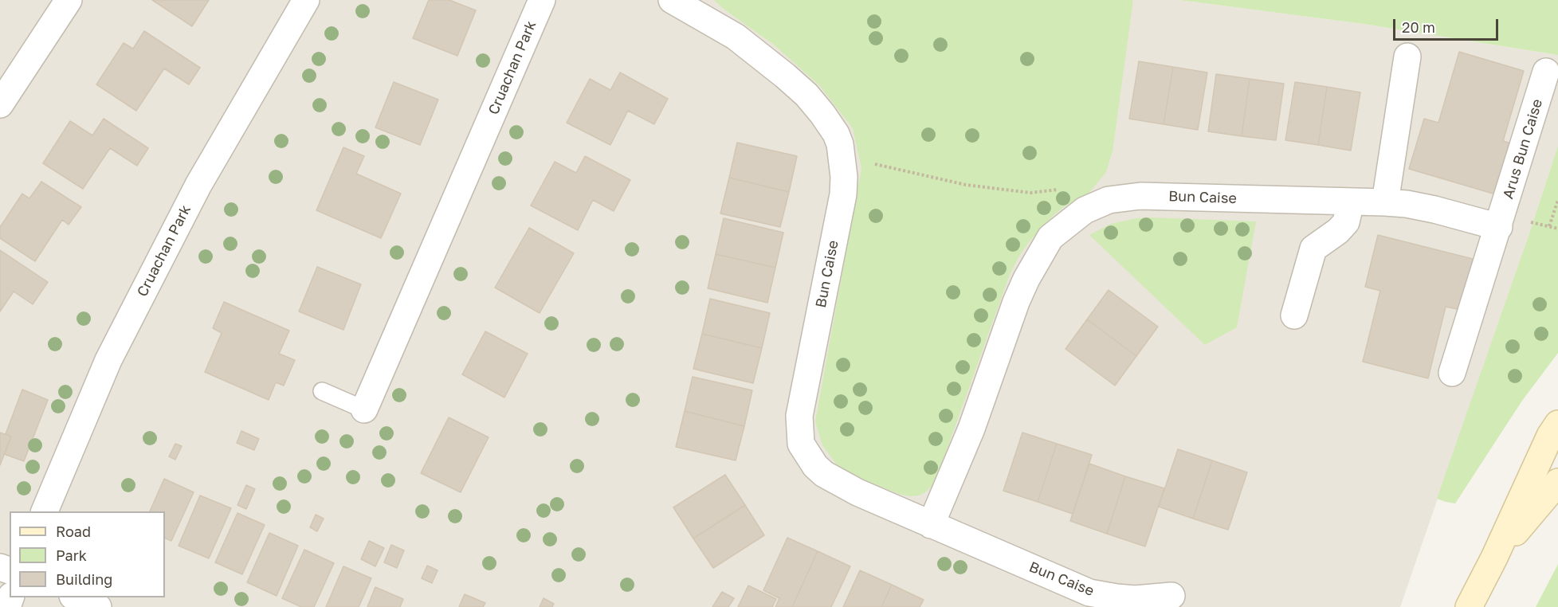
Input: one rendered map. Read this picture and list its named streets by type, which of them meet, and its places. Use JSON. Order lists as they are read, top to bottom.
{
  "streets": {
    "street": ["Cruachan Park", "Arus Bun Caise", "Bun Caise"]
  },
  "legend": ["Road", "Park", "Building"],
  "scale_bar": "20 m"
}
